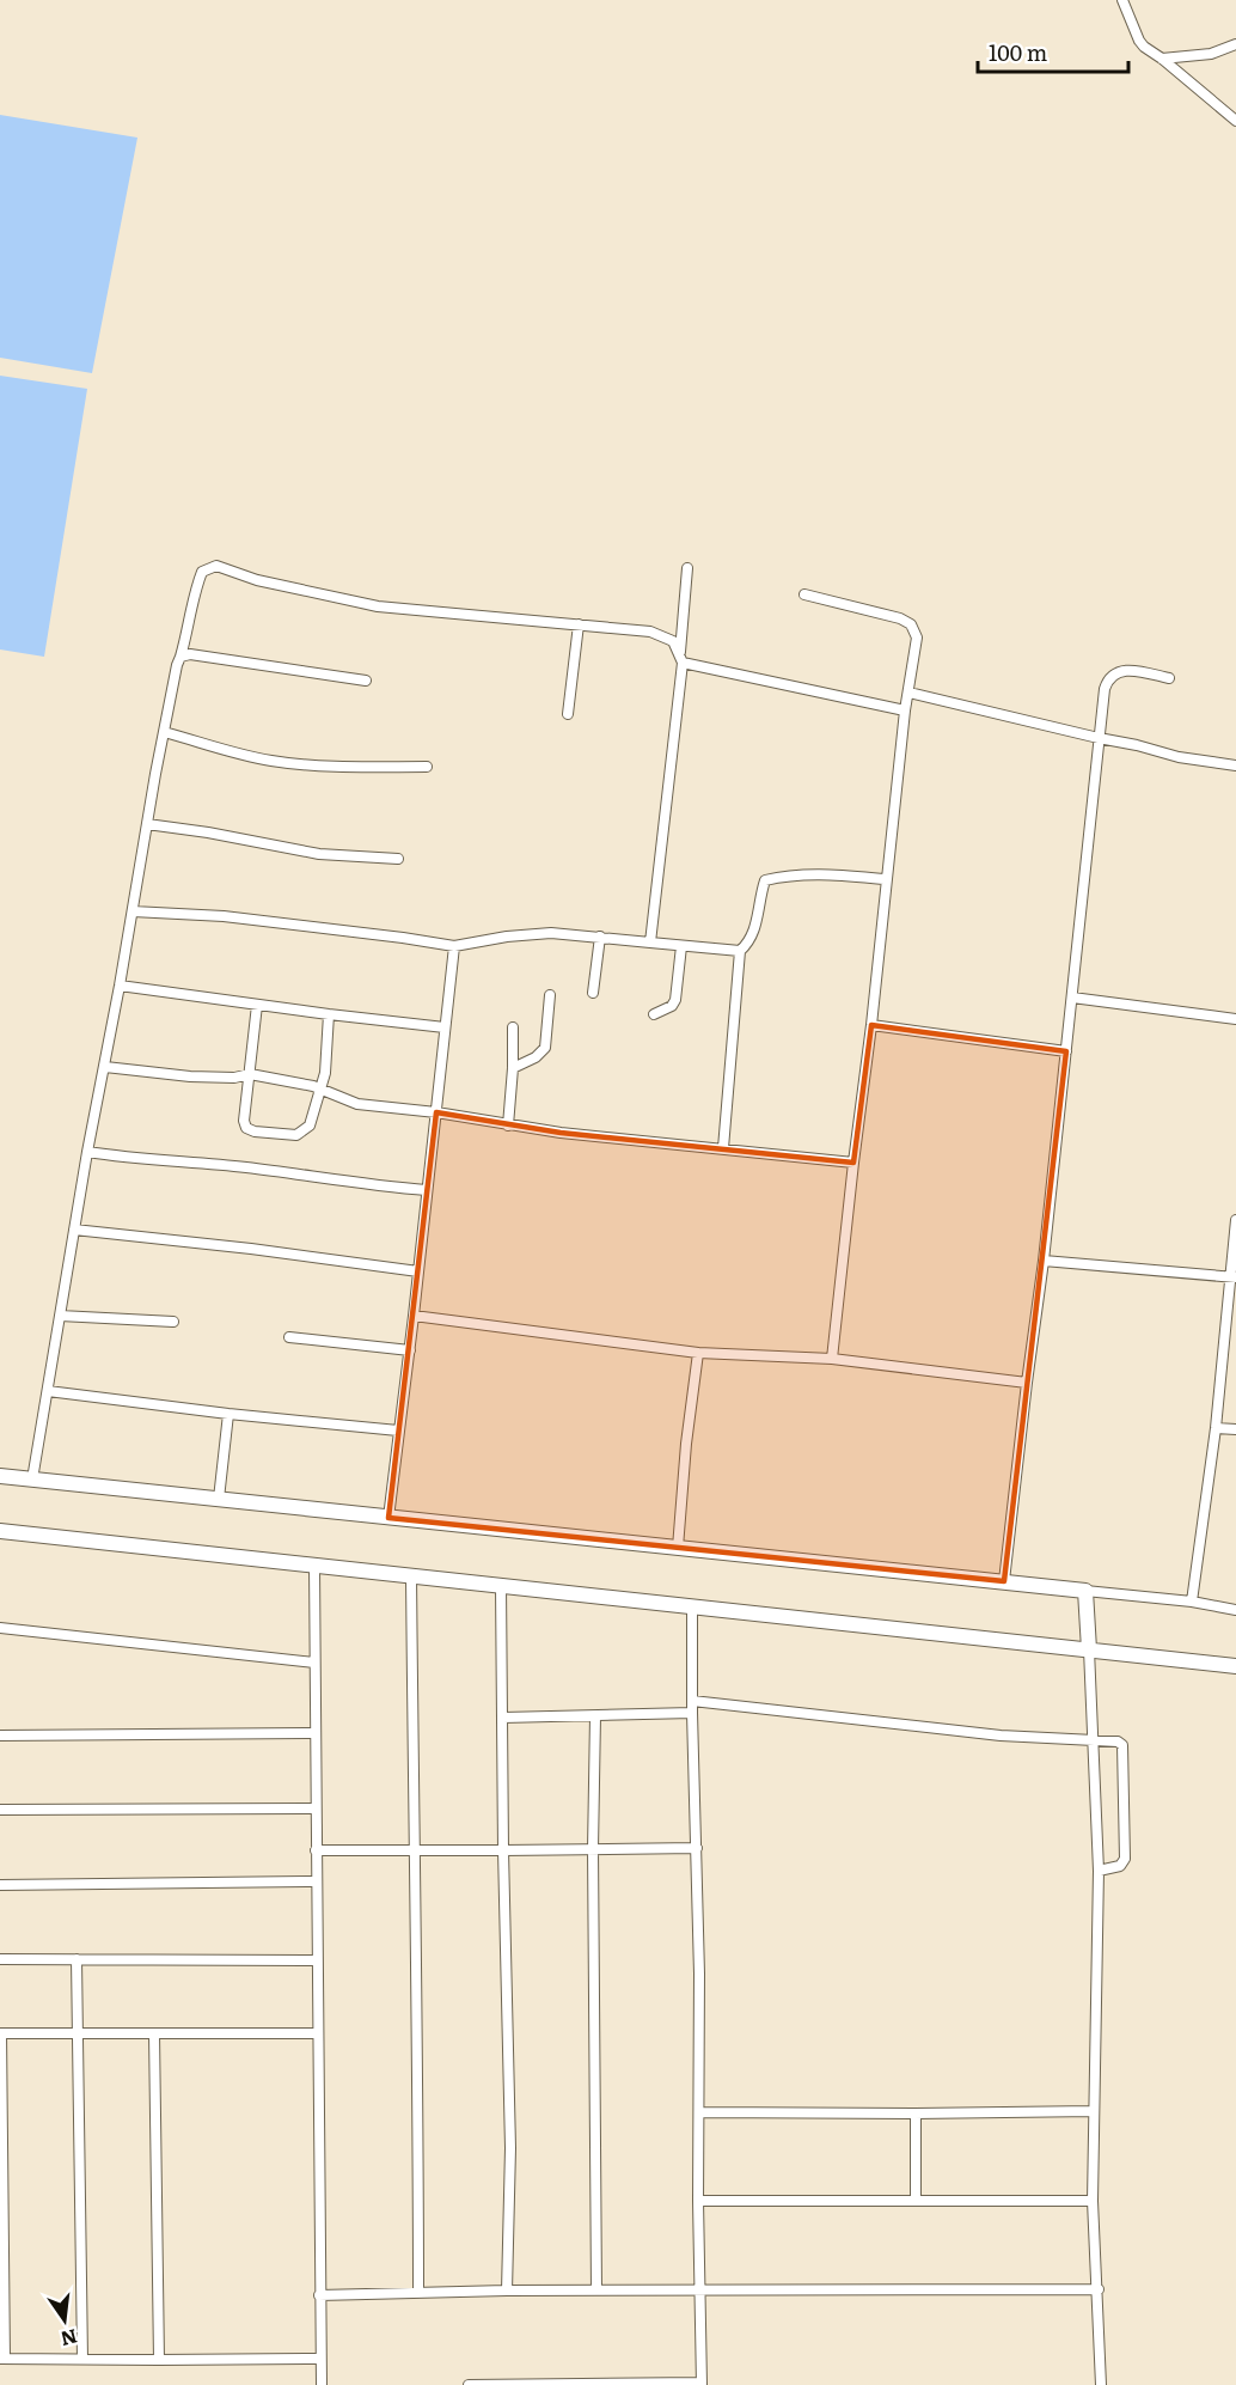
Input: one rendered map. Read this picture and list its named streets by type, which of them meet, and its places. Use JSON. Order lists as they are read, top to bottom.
{
  "scale_bar": "100 m",
  "north": "bottom"
}
